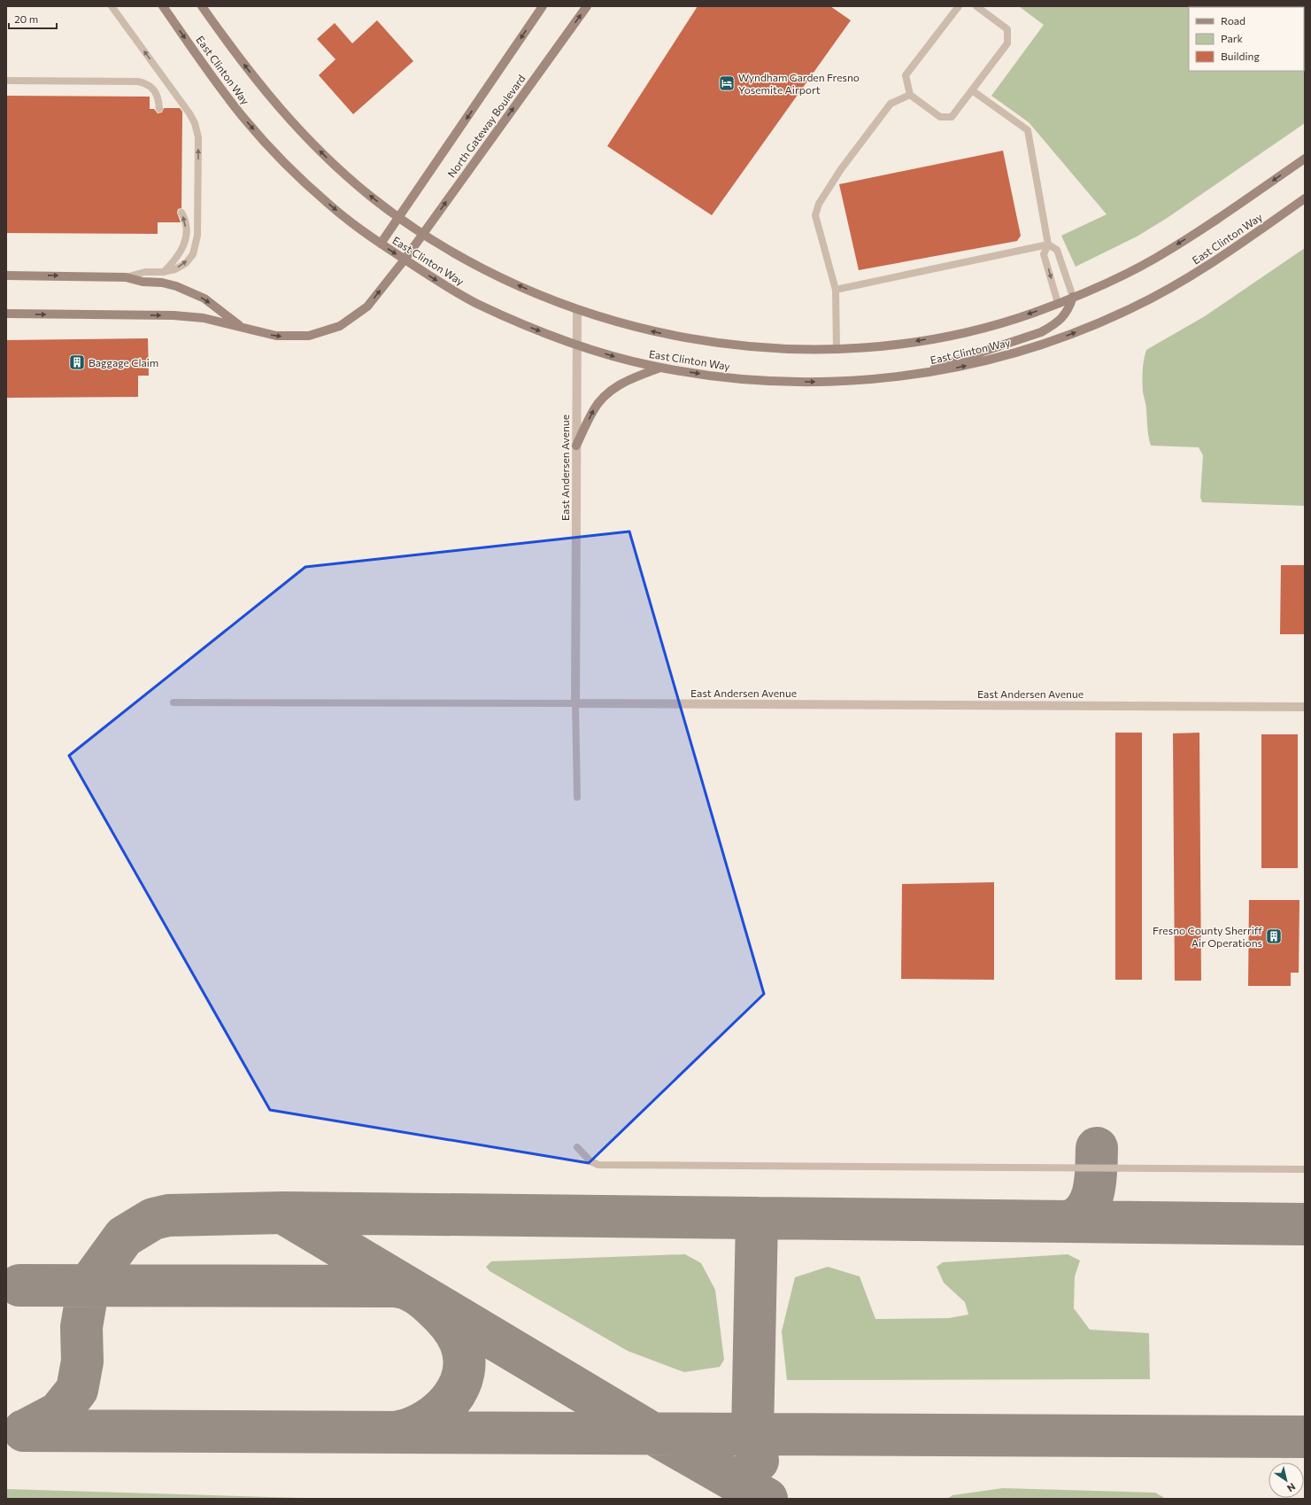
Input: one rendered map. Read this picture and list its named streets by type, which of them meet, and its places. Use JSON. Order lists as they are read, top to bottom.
{
  "streets": {
    "main road": ["East Clinton Way", "North Gateway Boulevard"],
    "street": ["East Andersen Avenue"]
  },
  "crossings": [
    ["East Clinton Way", "North Gateway Boulevard"],
    ["East Clinton Way", "East Andersen Avenue"]
  ],
  "places": {
    "hotel": ["Wyndham Garden Fresno Yosemite Airport"],
    "building": ["Baggage Claim", "Fresno County Sherriff Air Operations"]
  },
  "legend": ["Road", "Park", "Building"],
  "scale_bar": "20 m",
  "north": "bottom right"
}
